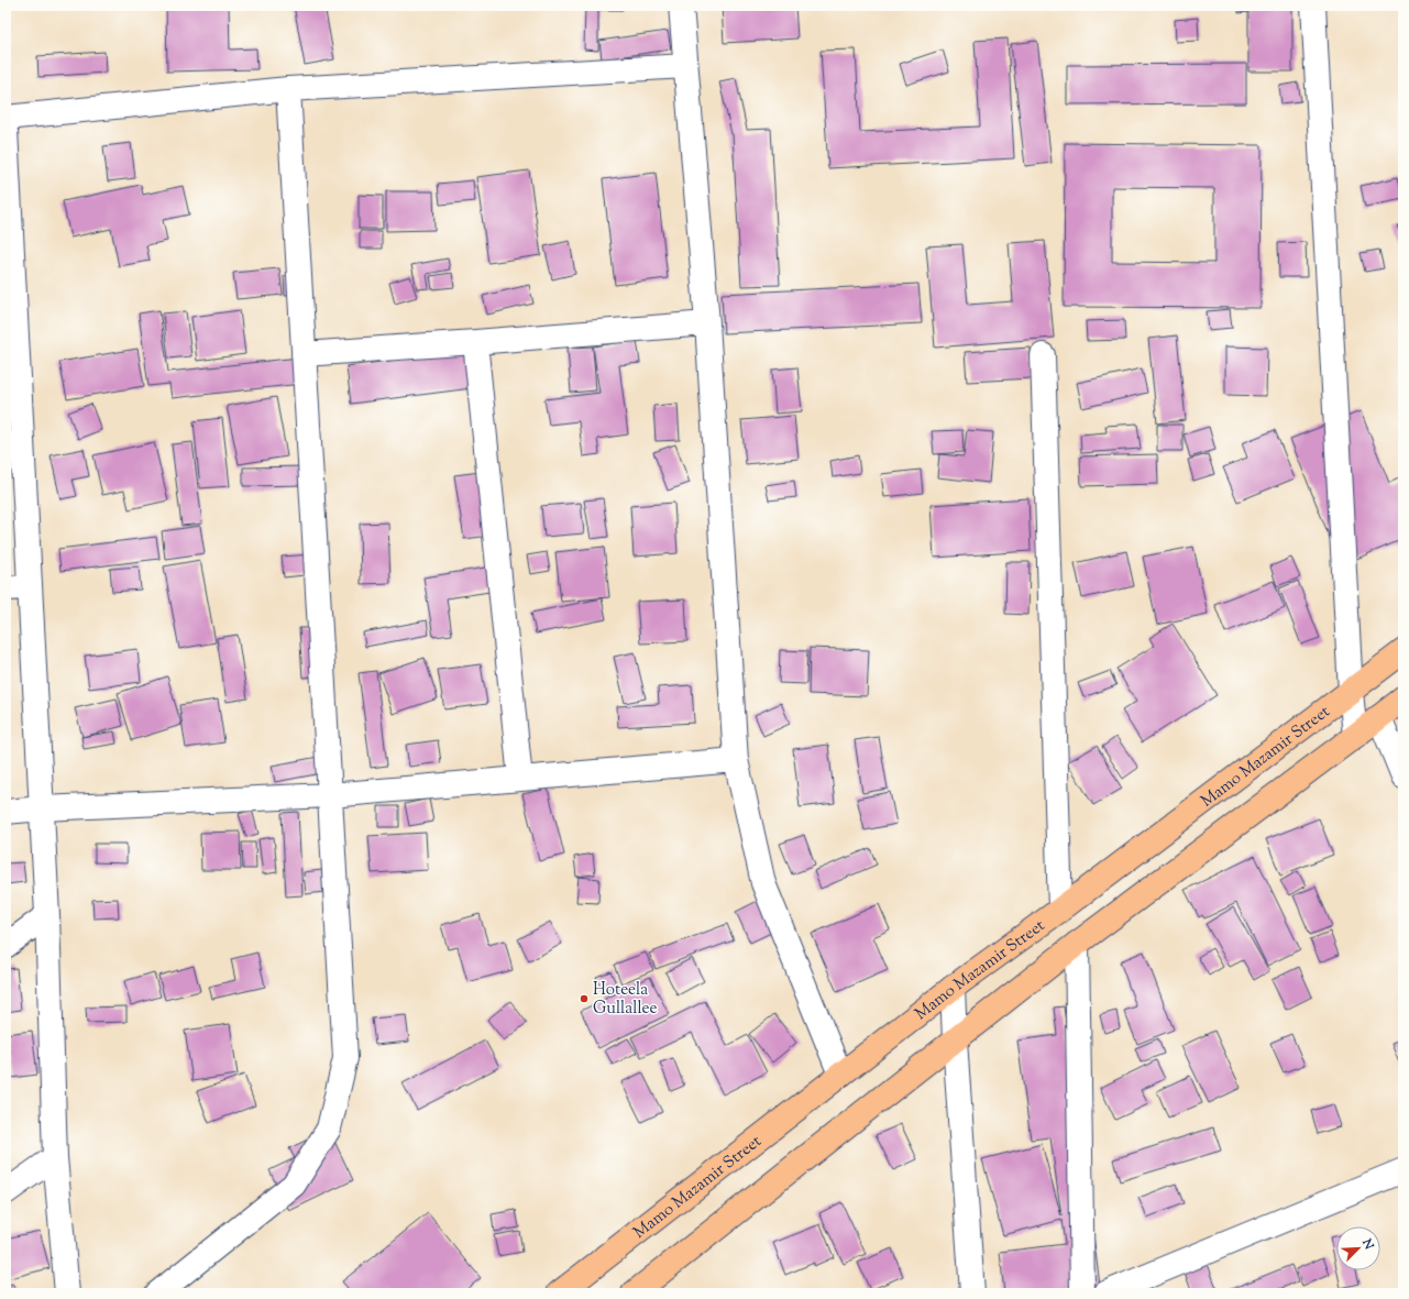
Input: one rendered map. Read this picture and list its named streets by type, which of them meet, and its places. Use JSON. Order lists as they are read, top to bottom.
{
  "streets": {
    "main road": ["Mamo Mazamir Street"]
  },
  "places": ["Hoteela Gullallee"],
  "north": "top right"
}
